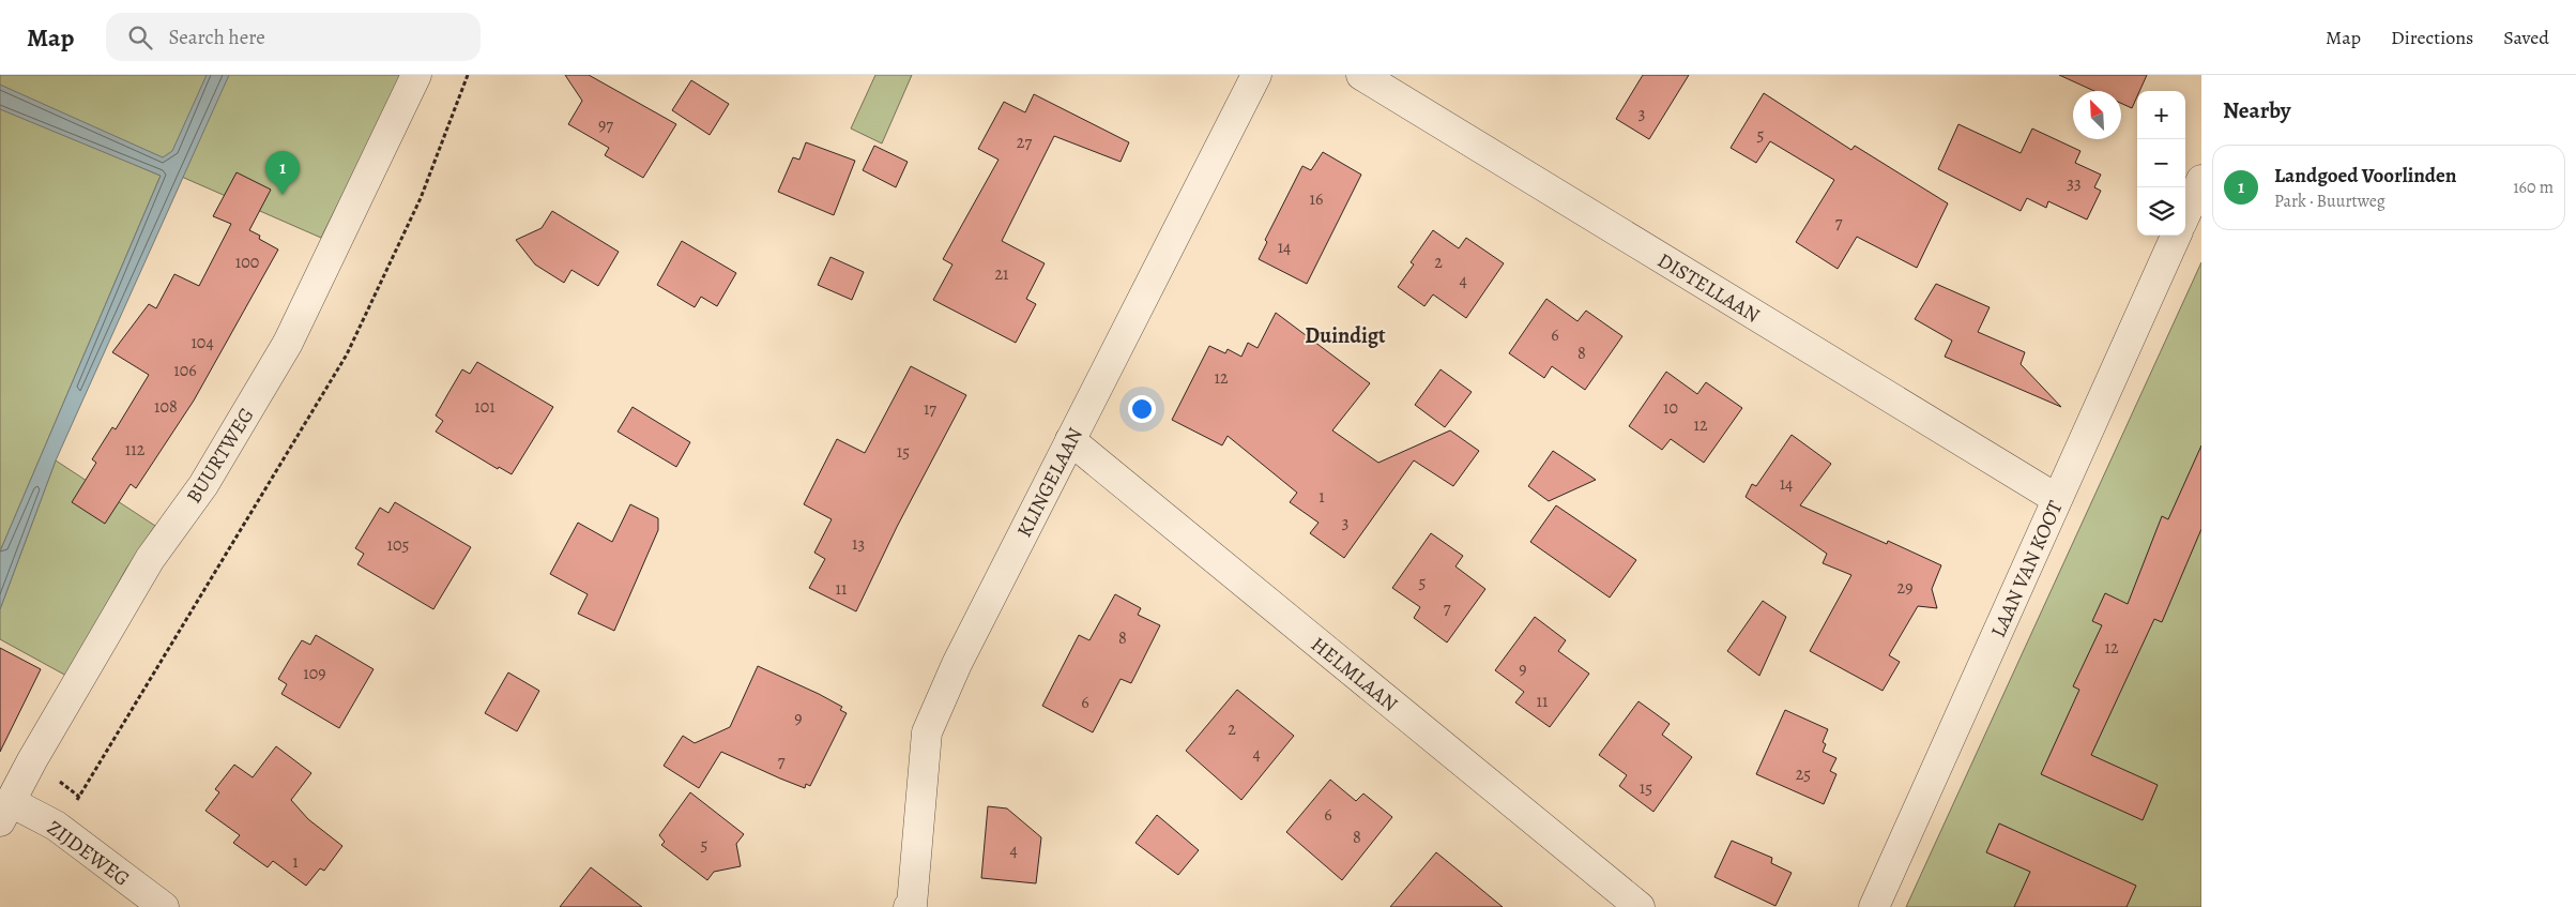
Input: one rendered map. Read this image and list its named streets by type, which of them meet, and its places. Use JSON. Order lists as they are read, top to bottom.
{
  "streets": {
    "street": [
      "DISTELLAAN",
      "BUURTWEG",
      "KLINGELAAN",
      "LAAN VAN KOOT",
      "HELMLAAN",
      "ZIJDEWEG"
    ]
  },
  "crossings": [
    ["DISTELLAAN", "LAAN VAN KOOT"],
    ["BUURTWEG", "ZIJDEWEG"],
    ["KLINGELAAN", "HELMLAAN"]
  ],
  "districts": ["Duindigt"],
  "house_numbers": [
    "3",
    "97",
    "5",
    "27",
    "33",
    "16",
    "7",
    "14",
    "100",
    "2",
    "21",
    "4",
    "6",
    "104",
    "8",
    "106",
    "12",
    "108",
    "101",
    "10",
    "17",
    "12",
    "112",
    "15",
    "14",
    "1",
    "3",
    "13",
    "105",
    "5",
    "29",
    "11",
    "7",
    "8",
    "12",
    "9",
    "109",
    "11",
    "6",
    "9",
    "2",
    "4",
    "7",
    "25",
    "15",
    "6",
    "8",
    "5",
    "4",
    "1"
  ],
  "north": "top left",
  "page": {
    "header": "Map",
    "search": "Search here",
    "nav": ["Map", "Directions", "Saved"],
    "heading": "Nearby",
    "map_buttons": ["+", "−"],
    "list": [
      {
        "mark": "1",
        "name": "Landgoed Voorlinden",
        "note": "Park · Buurtweg",
        "value": "160 m"
      }
    ],
    "pins": "1"
  }
}
